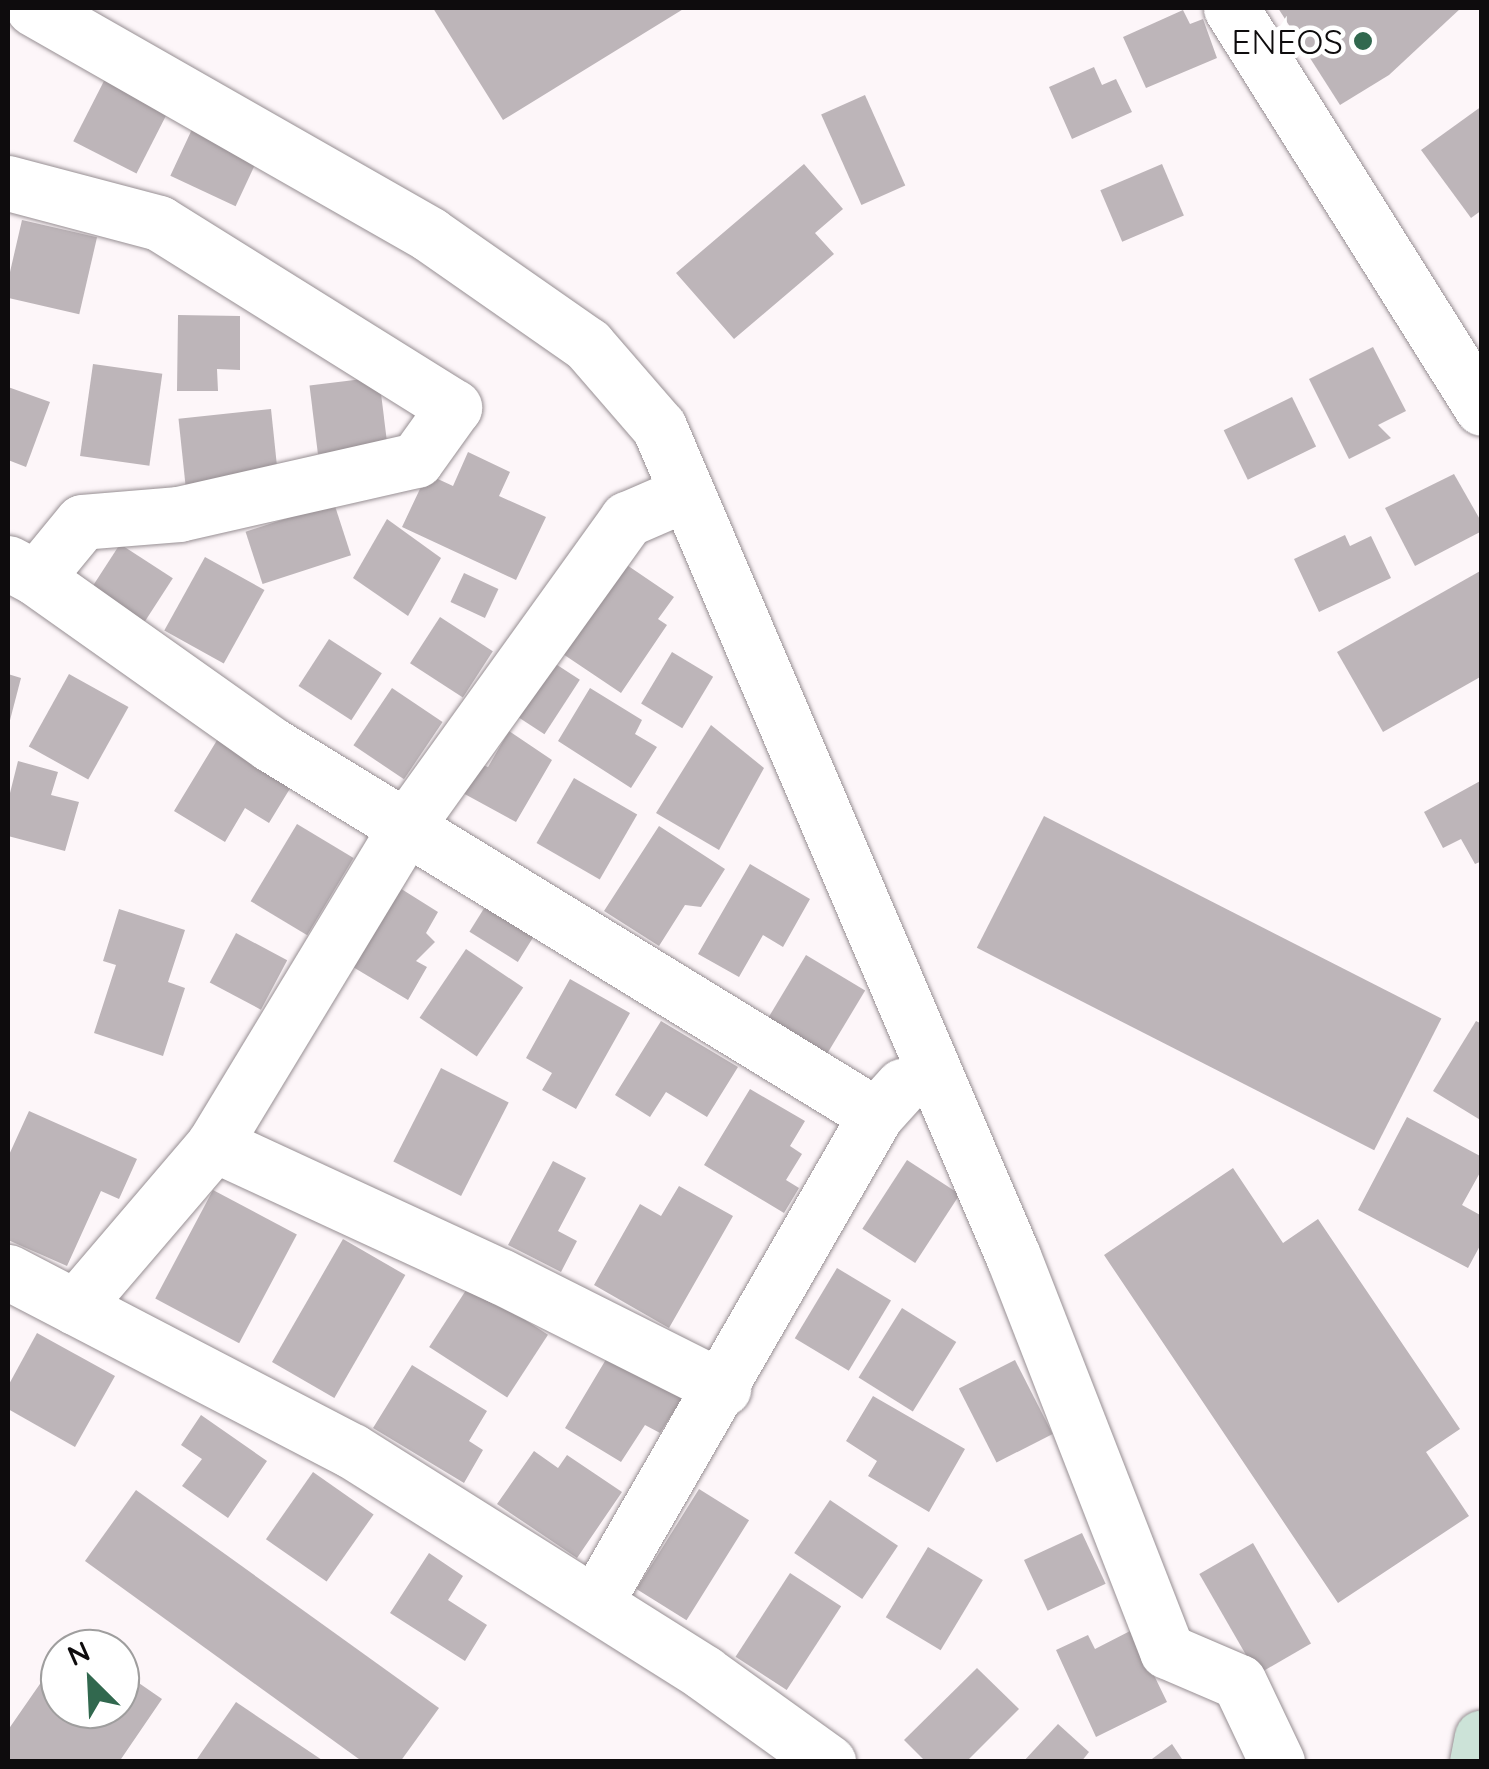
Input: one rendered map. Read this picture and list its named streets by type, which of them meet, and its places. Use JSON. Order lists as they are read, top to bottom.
{
  "places": ["ENEOS"],
  "north": "top left"
}
